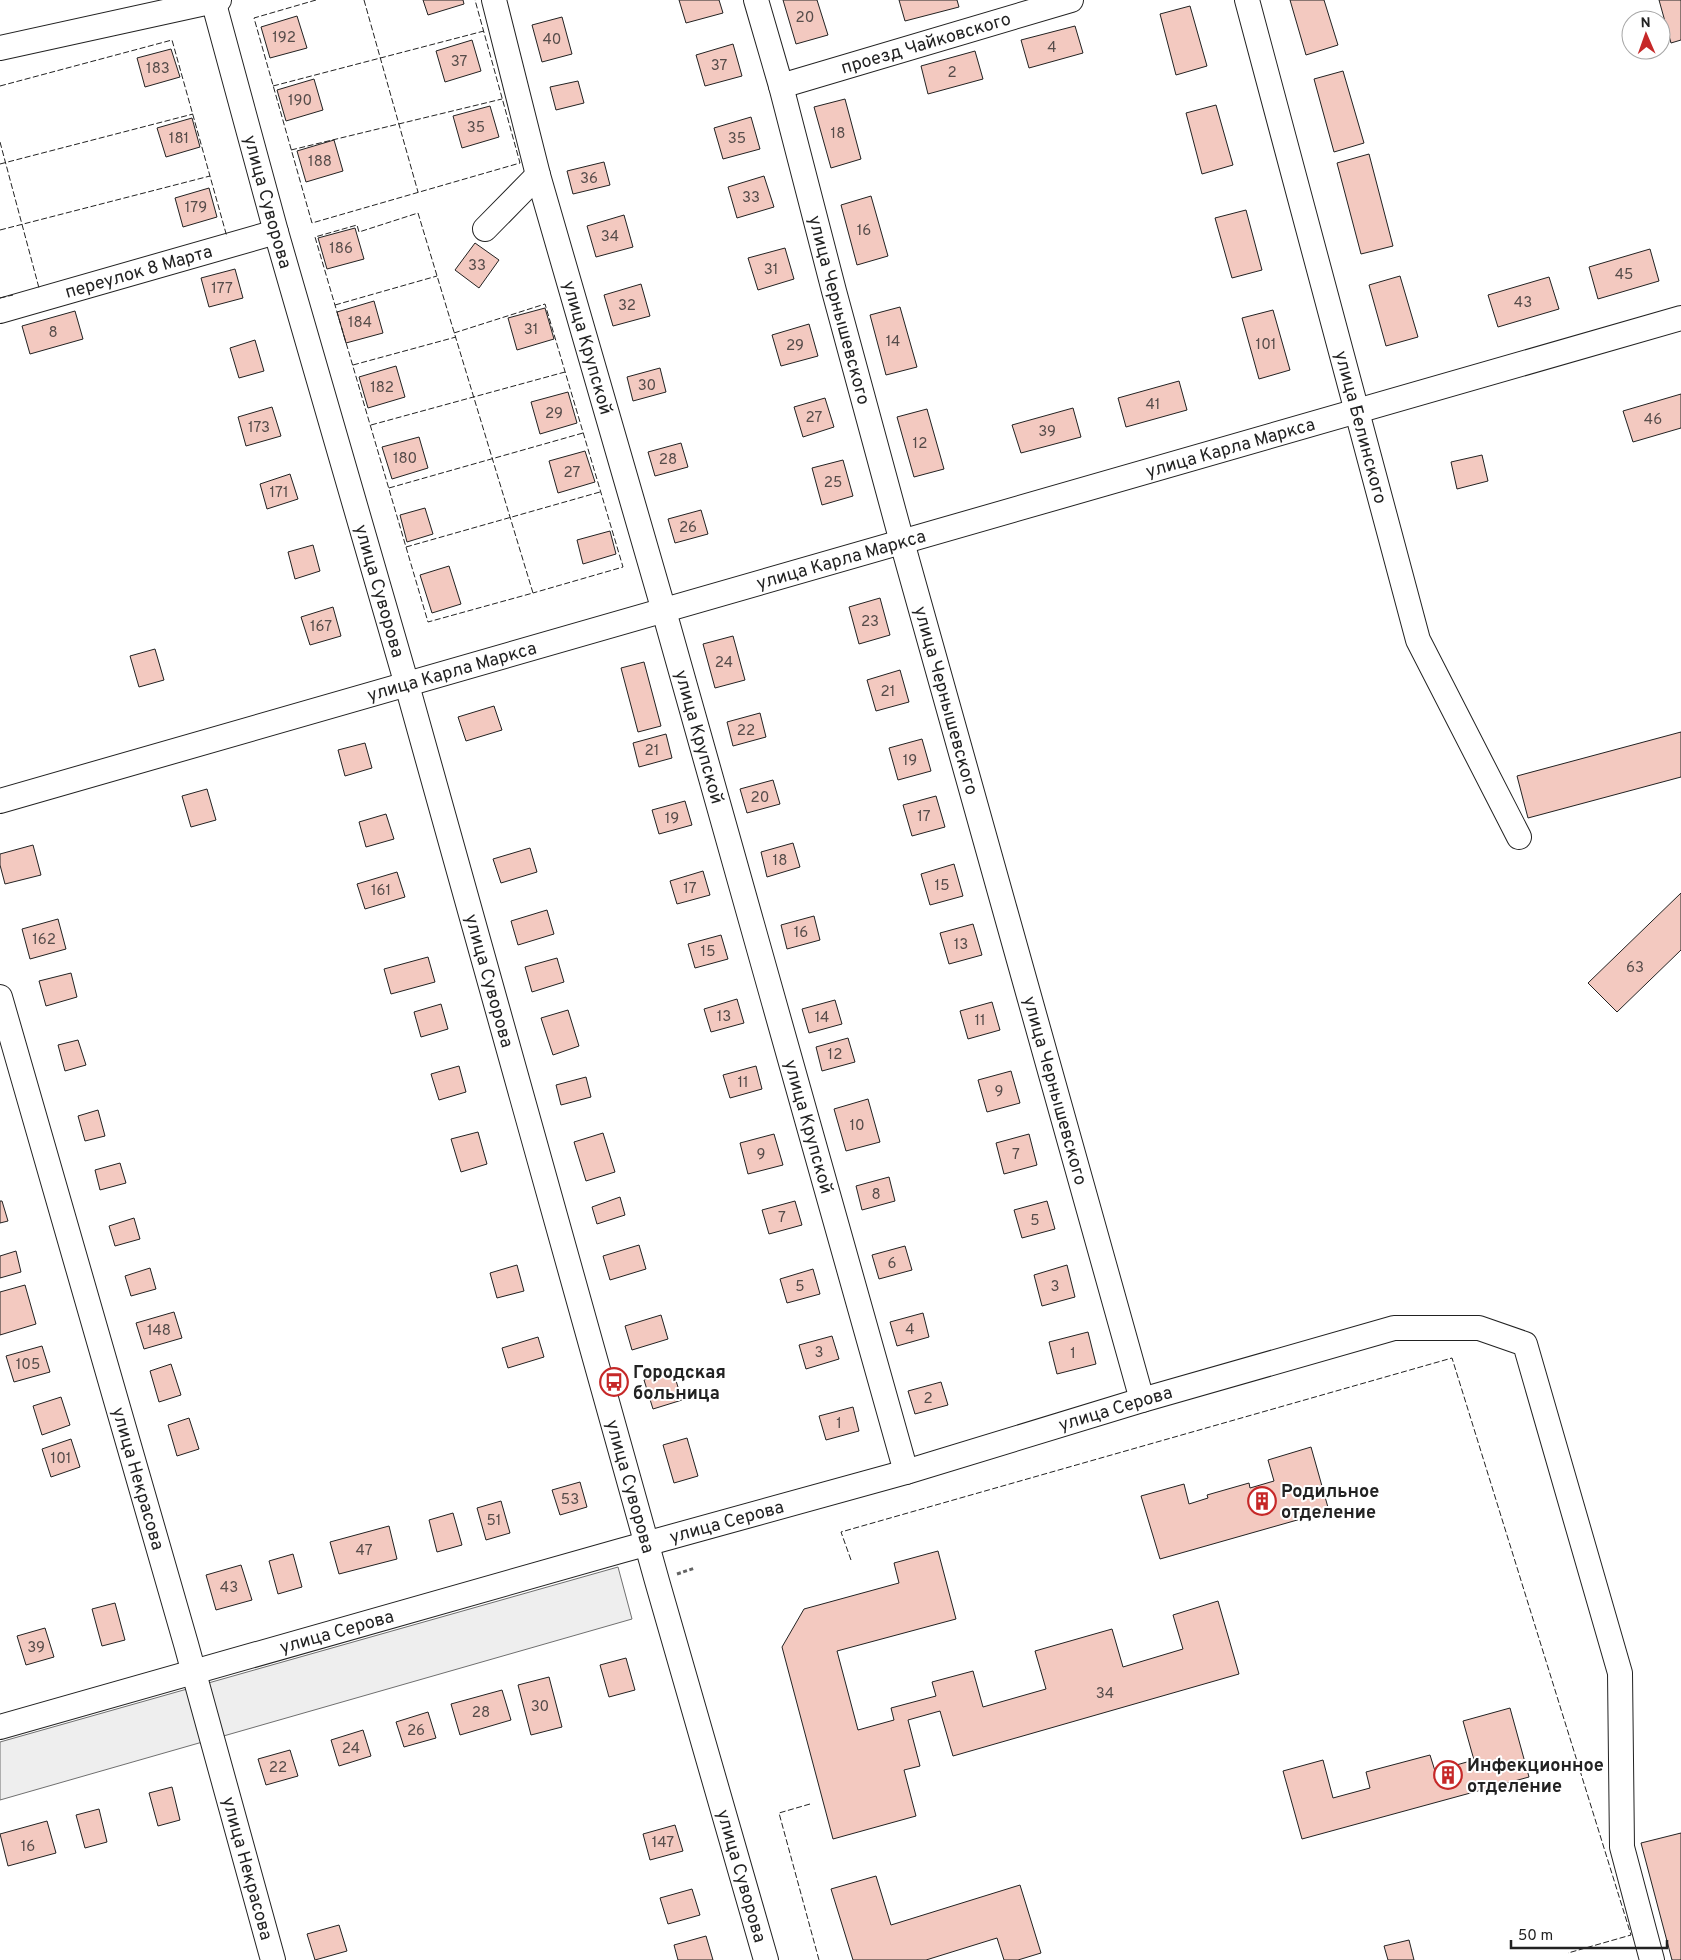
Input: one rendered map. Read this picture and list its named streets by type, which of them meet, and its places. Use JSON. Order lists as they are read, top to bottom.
{
  "streets": {
    "street": [
      "проезд Чайковского",
      "улица Суворова",
      "переулок 8 Марта",
      "улица Чернышевского",
      "улица Крупской",
      "улица Белинского",
      "улица Карла Маркса",
      "улица Серова",
      "улица Некрасова"
    ]
  },
  "crossings": [
    ["проезд Чайковского", "улица Чернышевского"],
    ["улица Суворова", "переулок 8 Марта"],
    ["улица Суворова", "улица Карла Маркса"],
    ["улица Суворова", "улица Серова"],
    ["улица Чернышевского", "улица Карла Маркса"],
    ["улица Чернышевского", "улица Серова"],
    ["улица Крупской", "улица Карла Маркса"],
    ["улица Крупской", "улица Серова"],
    ["улица Белинского", "улица Карла Маркса"],
    ["улица Серова", "улица Некрасова"]
  ],
  "places": {
    "bus stop": ["Городская больница"],
    "building": ["Родильное отделение", "Инфекционное отделение"]
  },
  "house_numbers": [
    "20",
    "192",
    "40",
    "4",
    "37",
    "37",
    "183",
    "2",
    "190",
    "35",
    "18",
    "181",
    "35",
    "188",
    "36",
    "33",
    "179",
    "16",
    "34",
    "186",
    "33",
    "31",
    "45",
    "177",
    "43",
    "32",
    "184",
    "31",
    "8",
    "14",
    "101",
    "29",
    "30",
    "182",
    "41",
    "29",
    "27",
    "46",
    "173",
    "39",
    "12",
    "180",
    "28",
    "27",
    "25",
    "171",
    "26",
    "23",
    "167",
    "24",
    "21",
    "22",
    "21",
    "19",
    "20",
    "17",
    "19",
    "18",
    "15",
    "17",
    "161",
    "16",
    "162",
    "13",
    "15",
    "63",
    "13",
    "14",
    "11",
    "12",
    "11",
    "9",
    "10",
    "9",
    "7",
    "8",
    "7",
    "5",
    "6",
    "5",
    "3",
    "4",
    "148",
    "3",
    "1",
    "105",
    "2",
    "1",
    "101",
    "53",
    "51",
    "47",
    "43",
    "39",
    "34",
    "30",
    "28",
    "26",
    "24",
    "22",
    "147",
    "16"
  ],
  "scale_bar": "50 m",
  "north": "top"
}
